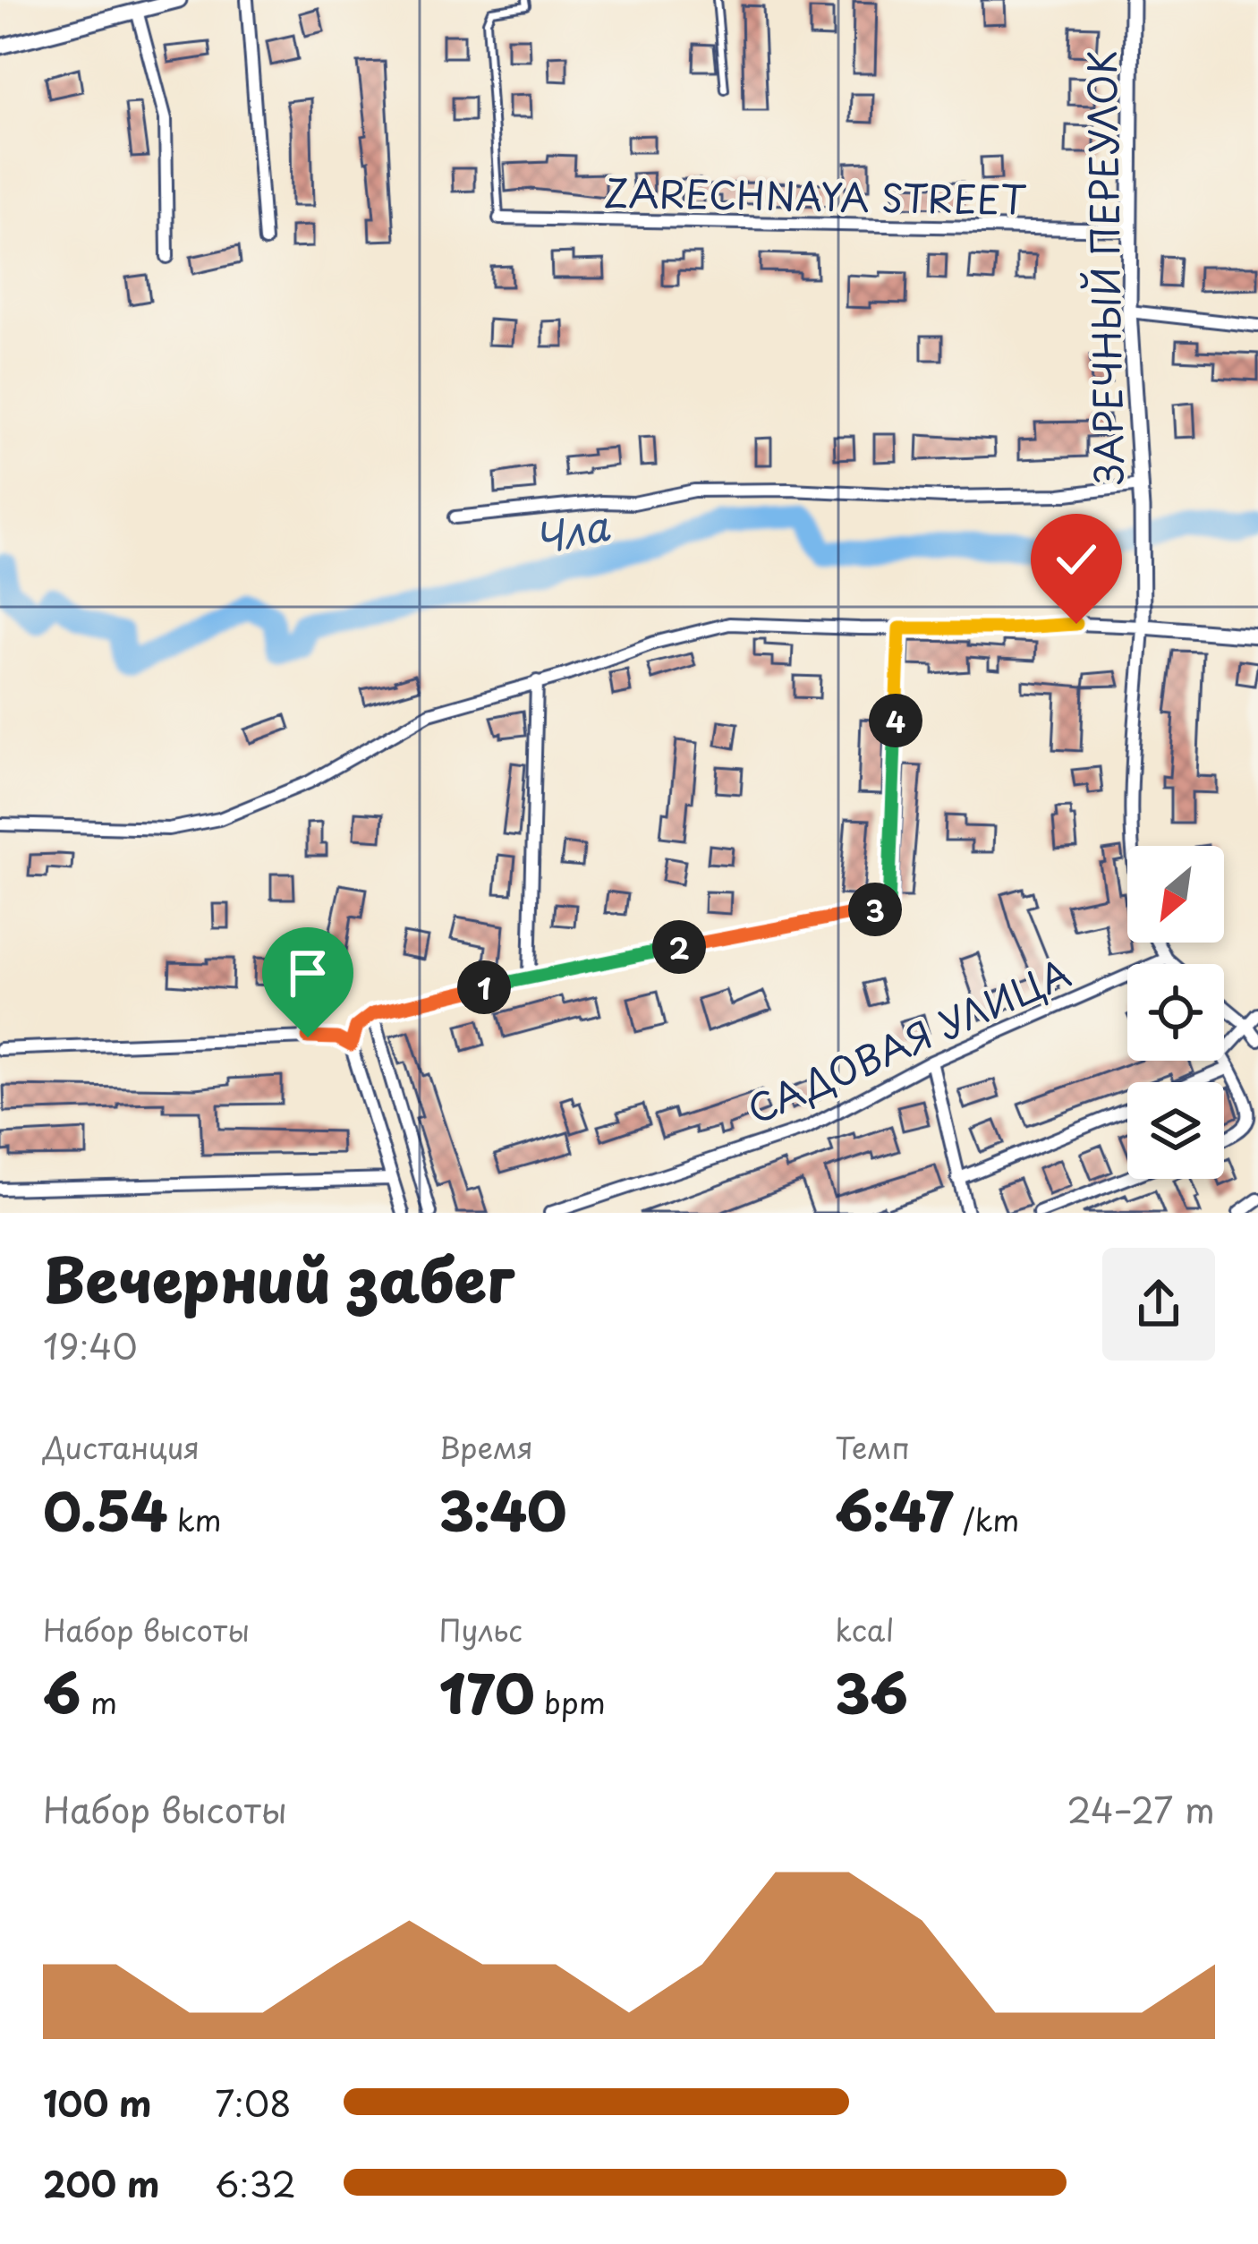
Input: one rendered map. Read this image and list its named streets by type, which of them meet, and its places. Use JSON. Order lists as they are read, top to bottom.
{
  "streets": {
    "street": ["ZARECHNAYA STREET", "ЗАРЕЧНЫЙ ПЕРЕУЛОК", "САДОВАЯ УЛИЦА"]
  },
  "crossings": [
    ["ZARECHNAYA STREET", "ЗАРЕЧНЫЙ ПЕРЕУЛОК"],
    ["ЗАРЕЧНЫЙ ПЕРЕУЛОК", "САДОВАЯ УЛИЦА"]
  ],
  "water": ["Чла"],
  "north": "bottom left",
  "page": {
    "pins": [
      "4",
      "3",
      "2",
      "1"
    ],
    "heading": ["Вечерний забег", "19:40"],
    "stats": [
      ["Дистанция", "0.54 km"],
      ["Время", "3:40"],
      ["Темп", "6:47 /km"],
      ["Набор высоты", "6 m"],
      ["Пульс", "170 bpm"],
      ["kcal", "36"]
    ],
    "chart": ["Набор высоты", "24–27 m"],
    "list": [
      {
        "name": "100 m",
        "note": "7:08"
      },
      {
        "name": "200 m",
        "note": "6:32"
      }
    ]
  }
}
